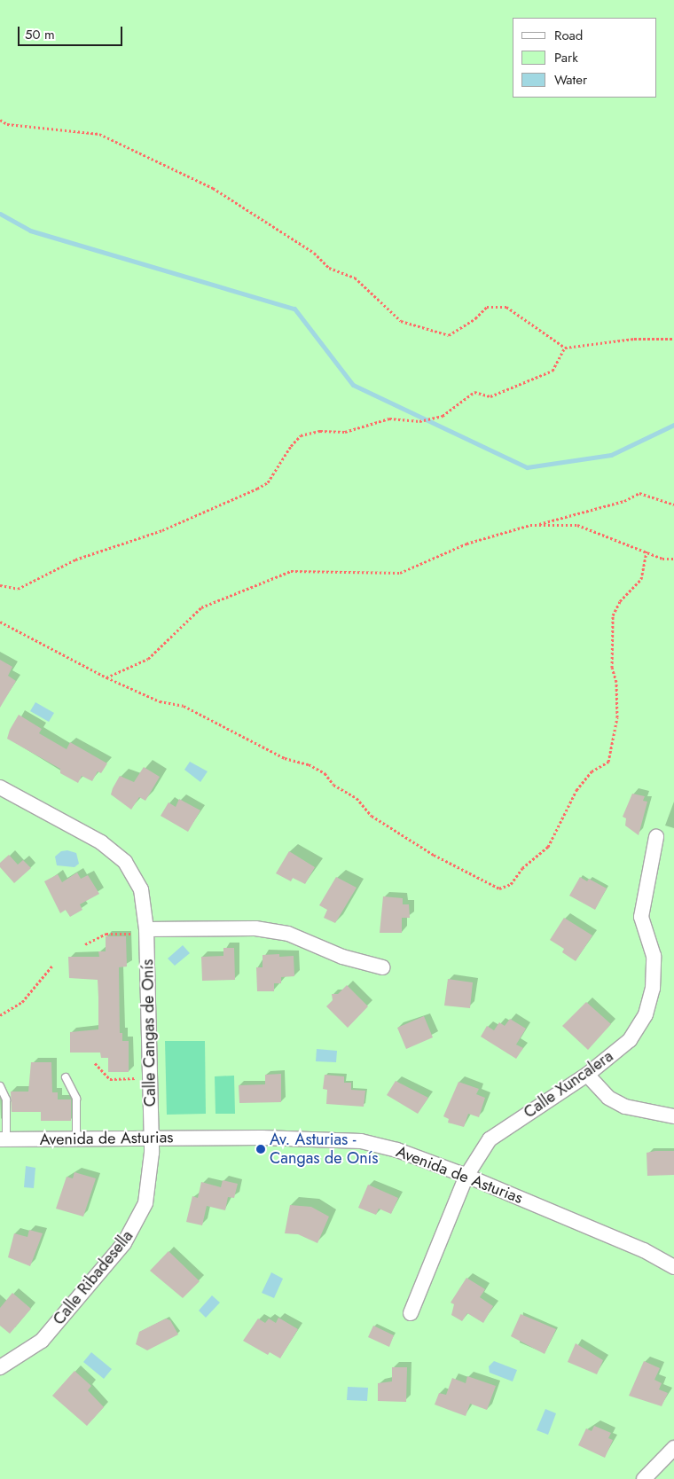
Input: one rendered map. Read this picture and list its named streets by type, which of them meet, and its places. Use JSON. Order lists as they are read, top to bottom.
{
  "streets": {
    "street": [
      "Calle Cangas de Onís",
      "Calle Xuncalera",
      "Avenida de Asturias",
      "Calle Ribadesella"
    ]
  },
  "crossings": [
    ["Calle Cangas de Onís", "Avenida de Asturias"],
    ["Calle Cangas de Onís", "Calle Ribadesella"],
    ["Calle Xuncalera", "Avenida de Asturias"],
    ["Avenida de Asturias", "Calle Ribadesella"]
  ],
  "places": ["Av. Asturias - Cangas de Onís"],
  "legend": ["Road", "Park", "Water"],
  "scale_bar": "50 m"
}
